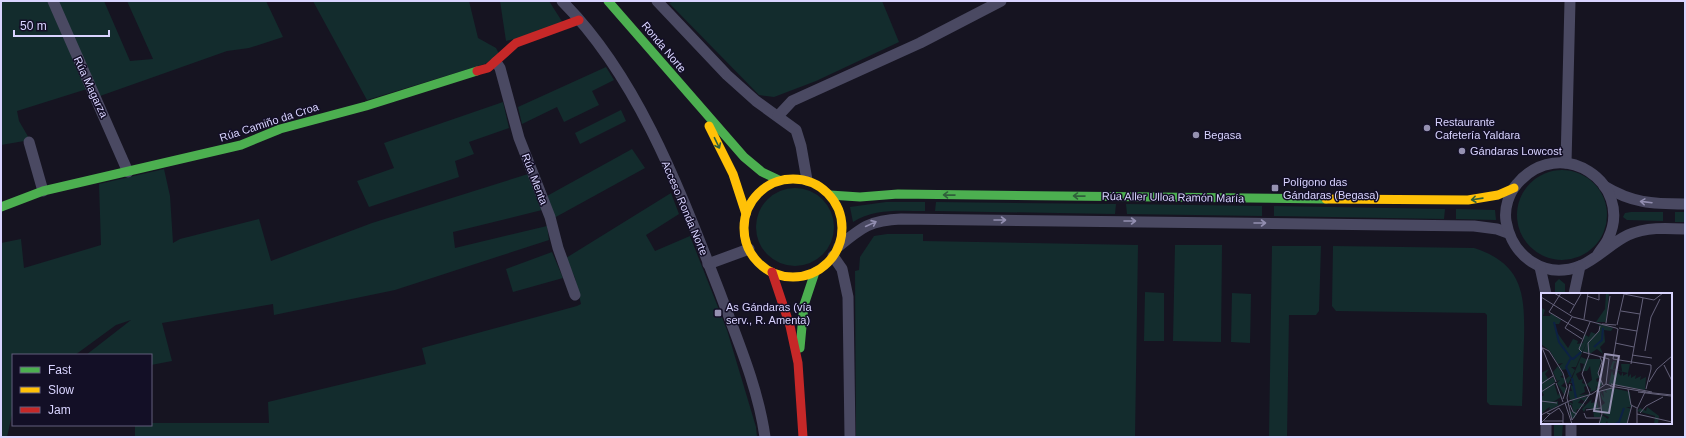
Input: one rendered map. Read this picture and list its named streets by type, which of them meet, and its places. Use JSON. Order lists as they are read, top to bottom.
{
  "streets": {
    "main road": ["Ronda Norte", "Rúa Camiño da Croa", "Rúa Aller Ulloa Ramón María"],
    "street": ["Rúa Magarza", "Rúa Menta", "Acceso Ronda Norte"]
  },
  "crossings": [
    ["Ronda Norte", "Rúa Aller Ulloa Ramón María"],
    ["Rúa Magarza", "Rúa Camiño da Croa"],
    ["Rúa Camiño da Croa", "Rúa Menta"],
    ["Rúa Camiño da Croa", "Acceso Ronda Norte"]
  ],
  "places": {
    "other": ["Restaurante Cafetería Yaldara", "Begasa", "Gándaras Lowcost"],
    "transit": ["Polígono das Gándaras (Begasa)", "As Gándaras (vía serv., R. Amenta)"]
  },
  "legend": ["Fast", "Slow", "Jam"],
  "scale_bar": "50 m"
}
